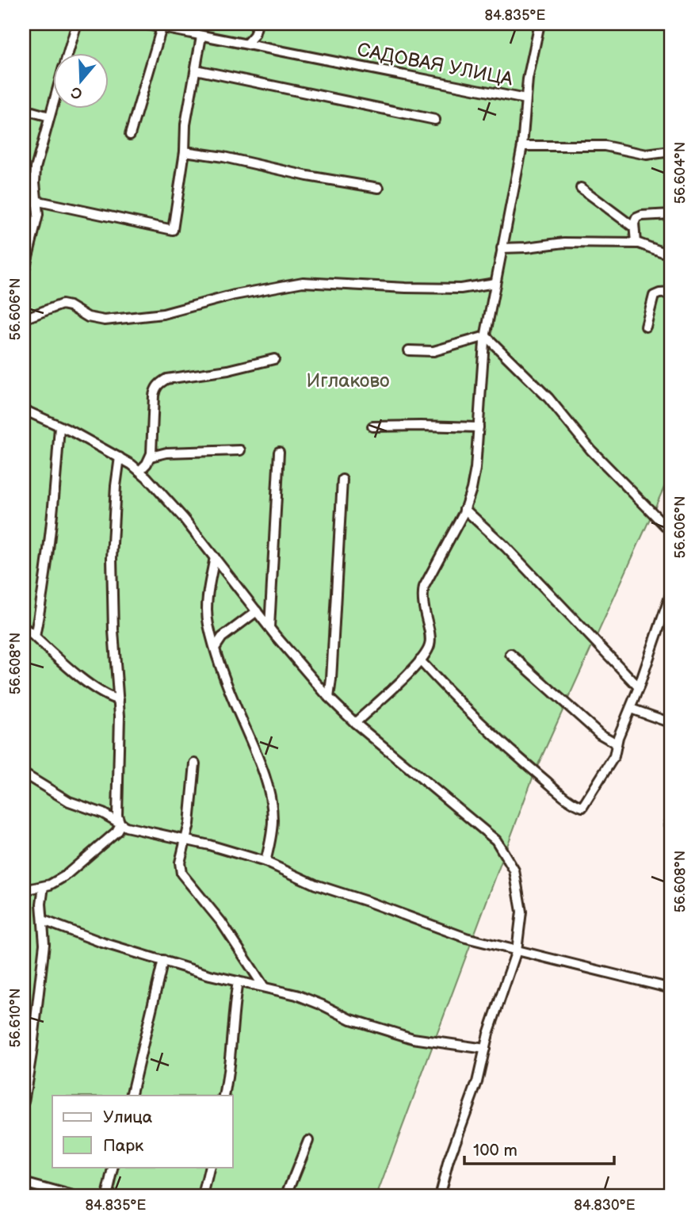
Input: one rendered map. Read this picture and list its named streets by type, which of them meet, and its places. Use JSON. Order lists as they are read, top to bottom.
{
  "streets": {
    "street": ["САДОВАЯ УЛИЦА"]
  },
  "parks": ["Иглаково"],
  "legend": ["Улица", "Парк"],
  "scale_bar": "100 m",
  "north": "bottom",
  "coordinates": [
    "84.835°E",
    "56.604°N",
    "56.606°N",
    "56.608°N",
    "56.610°N",
    "84.830°E"
  ]
}
